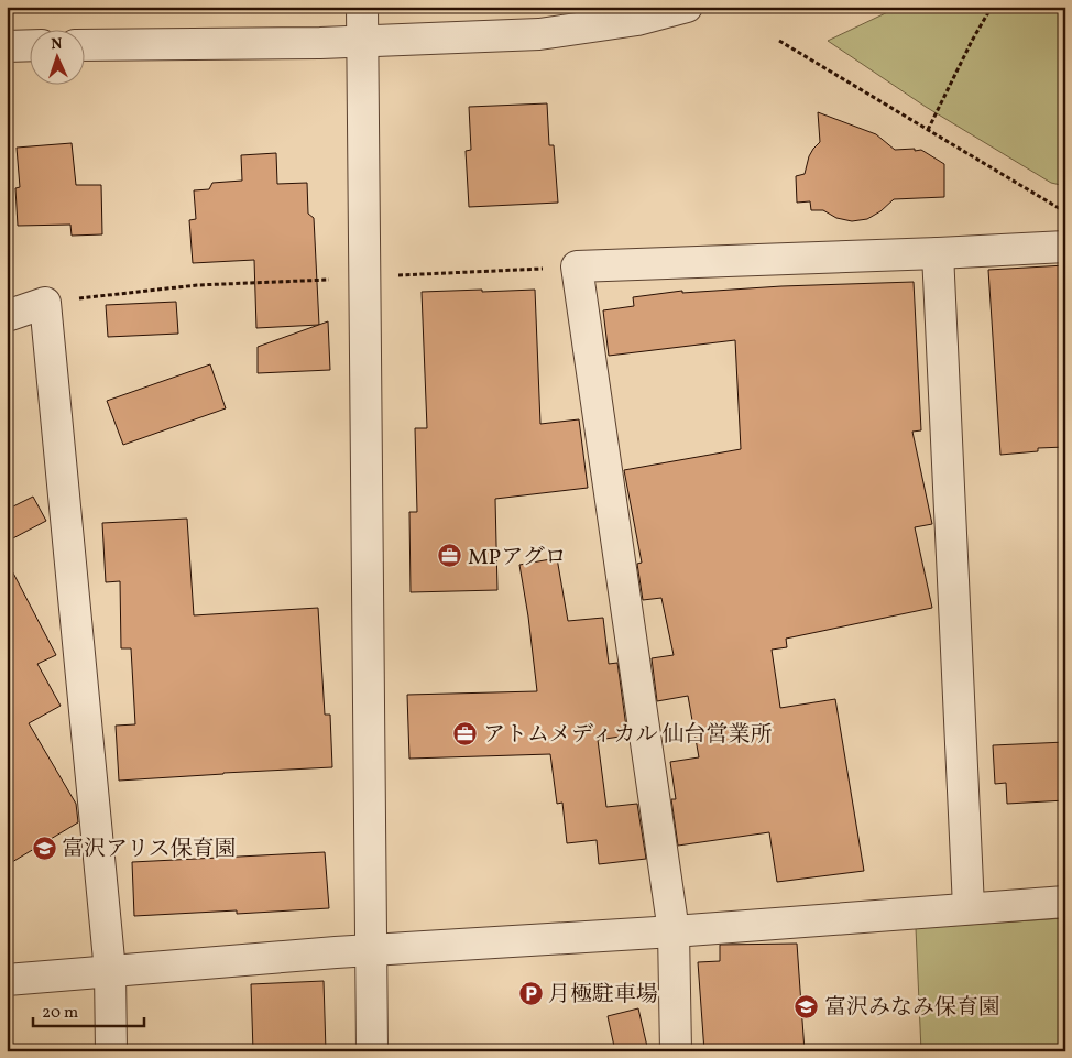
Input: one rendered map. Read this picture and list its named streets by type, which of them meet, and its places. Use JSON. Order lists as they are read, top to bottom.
{
  "places": {
    "office": ["MPアグロ", "アトムメディカル 仙台営業所"],
    "school or university": ["富沢アリス保育園", "富沢みなみ保育園"],
    "parking": ["月極駐車場"]
  },
  "scale_bar": "20 m",
  "north": "top"
}
